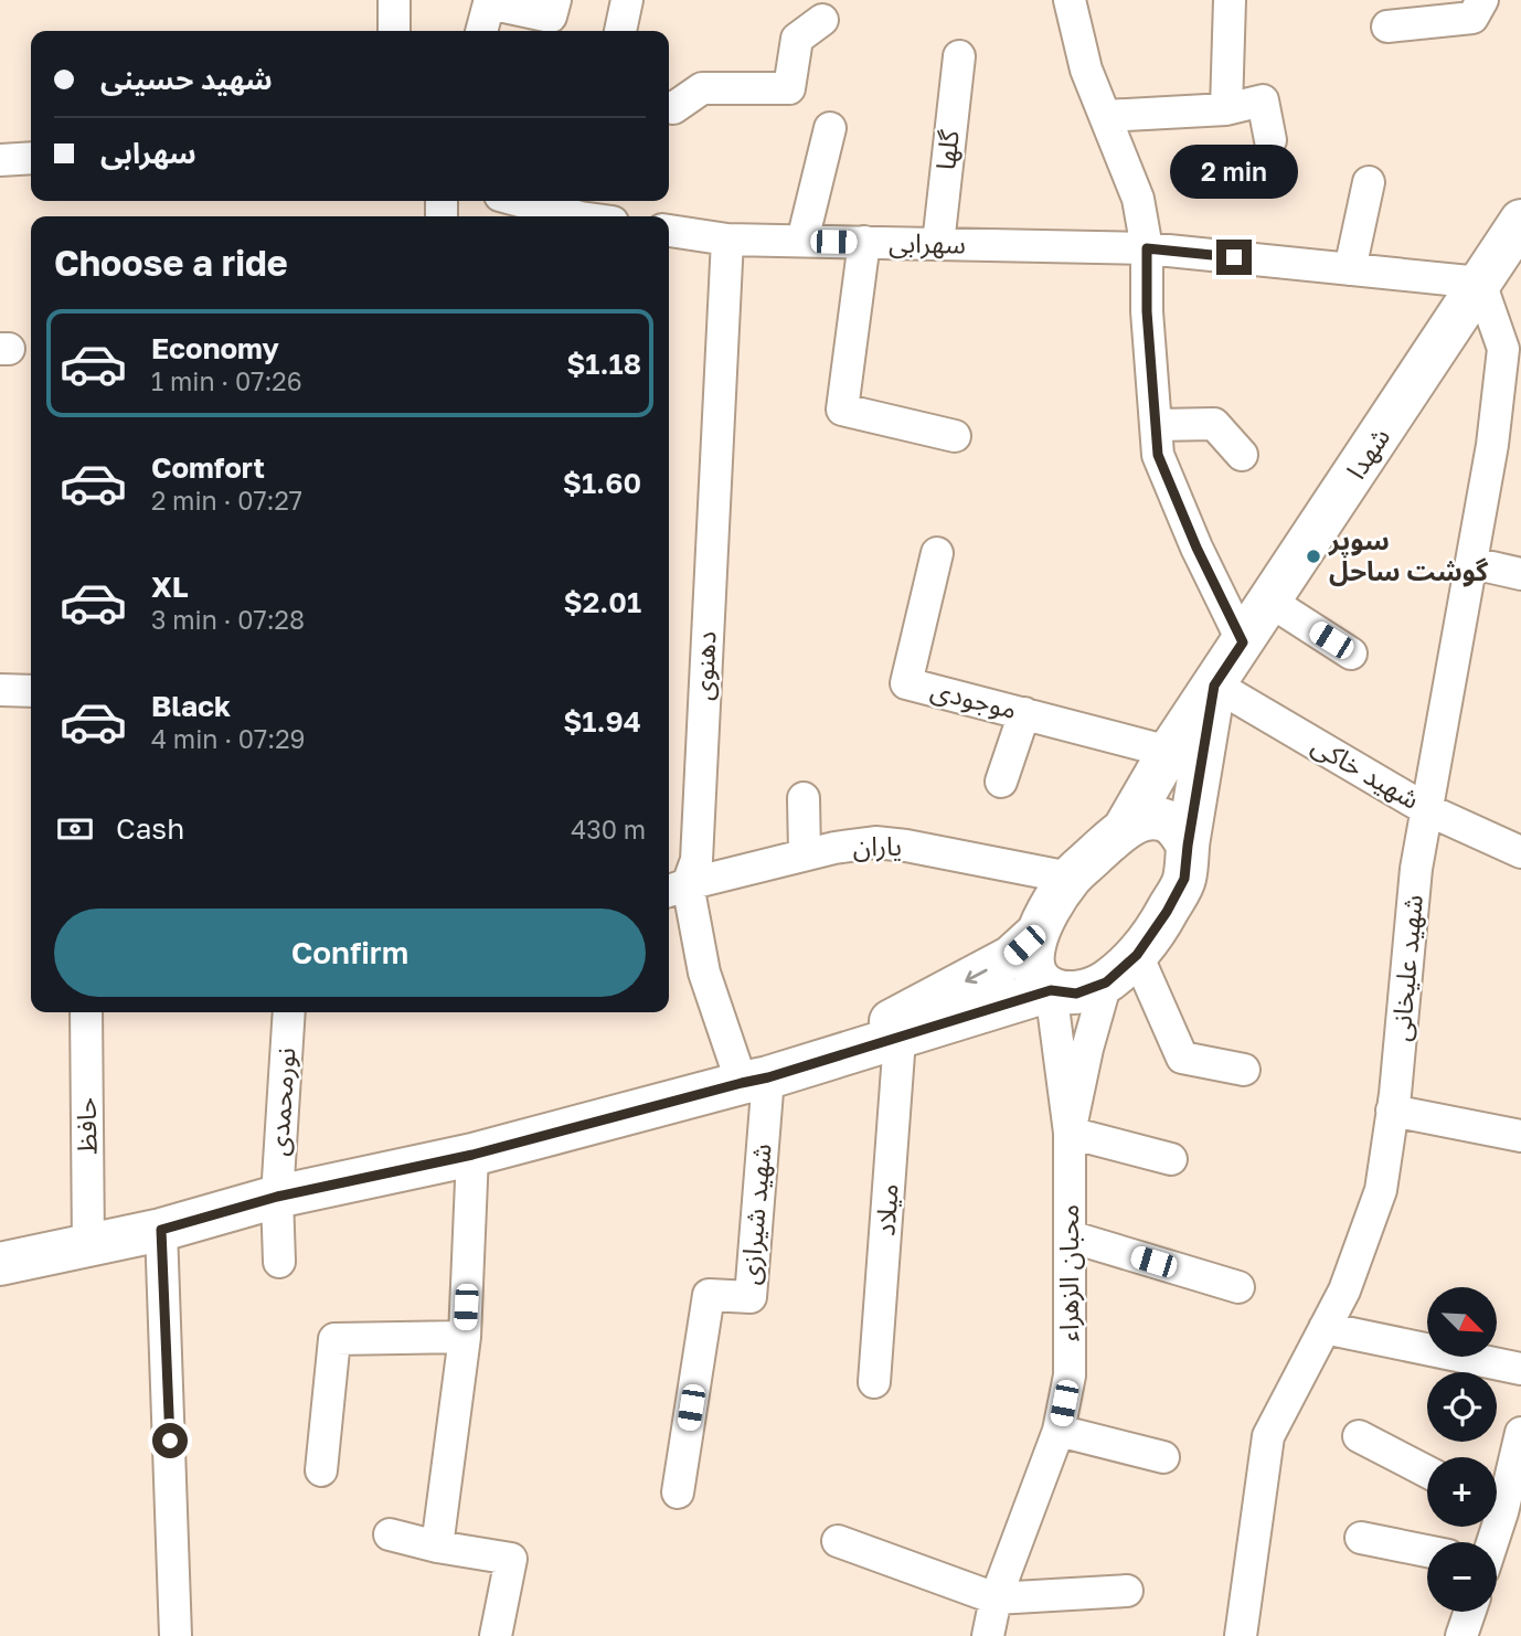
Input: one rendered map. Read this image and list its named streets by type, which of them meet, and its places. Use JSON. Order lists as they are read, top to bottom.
{
  "streets": {
    "main road": ["شهدا"],
    "street": [
      "گلها",
      "سهرابی",
      "دهنوی",
      "موجودی",
      "شهید خاکی",
      "یاران",
      "شهید علیخانی",
      "نورمحمدی",
      "حافظ",
      "میلاد",
      "شهید شیرازی",
      "محبان الزهراء"
    ]
  },
  "crossings": [
    ["گلها", "سهرابی"],
    ["سهرابی", "شهدا"],
    ["سهرابی", "دهنوی"],
    ["سهرابی", "شهید علیخانی"],
    ["شهدا", "موجودی"],
    ["شهدا", "شهید خاکی"],
    ["شهدا", "شهید علیخانی"],
    ["دهنوی", "یاران"],
    ["دهنوی", "شهید شیرازی"],
    ["شهید خاکی", "شهید علیخانی"]
  ],
  "places": ["سوپر گوشت ساحل"],
  "north": "bottom right",
  "page": {
    "banner": ["شهید حسینی", "سهرابی"],
    "bubble": "2 min",
    "heading": "Choose a ride",
    "list": [
      {
        "name": "Economy",
        "note": "1 min · 07:26",
        "value": "$1.18"
      },
      {
        "name": "Comfort",
        "note": "2 min · 07:27",
        "value": "$1.60"
      },
      {
        "name": "XL",
        "note": "3 min · 07:28",
        "value": "$2.01"
      },
      {
        "name": "Black",
        "note": "4 min · 07:29",
        "value": "$1.94"
      }
    ],
    "pay": ["Cash", "430 m"],
    "buttons": "Confirm",
    "map_buttons": ["+", "−"]
  }
}
